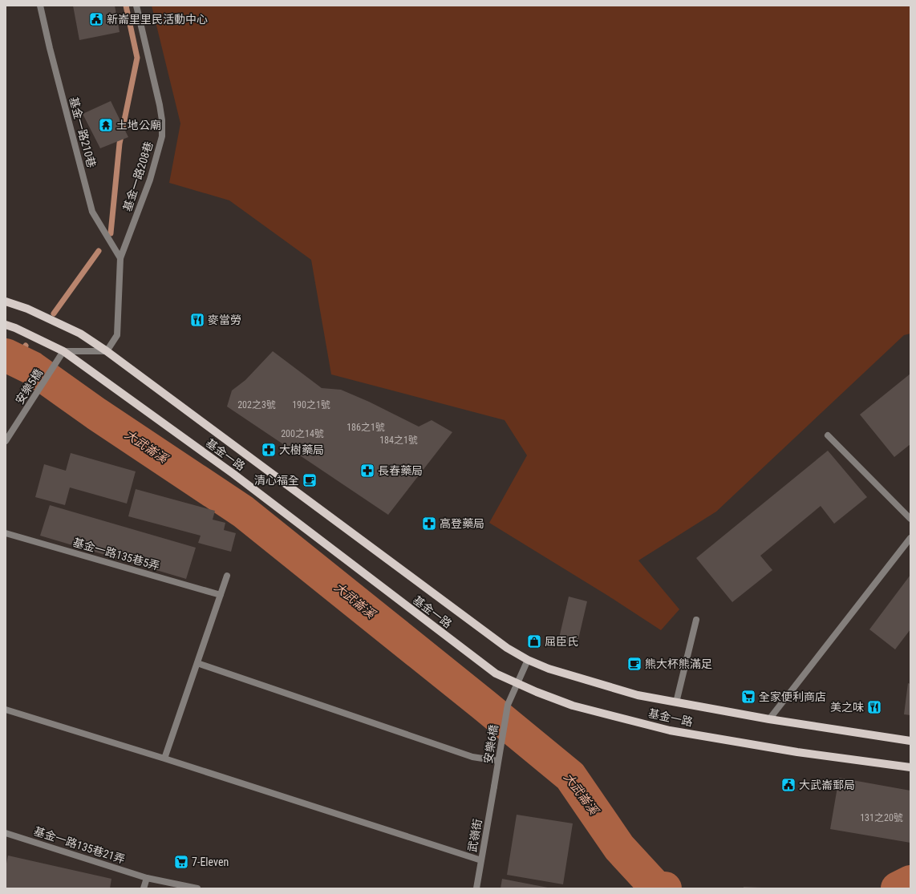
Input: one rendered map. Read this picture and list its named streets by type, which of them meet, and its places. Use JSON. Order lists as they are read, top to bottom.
{
  "streets": {
    "main road": ["基金一路"],
    "street": [
      "基金一路210巷",
      "基金一路208巷",
      "安樂5橋",
      "基金一路135巷5弄",
      "安樂6橋",
      "武嶺街",
      "基金一路135巷21弄"
    ]
  },
  "crossings": [
    ["基金一路210巷", "基金一路208巷"],
    ["基金一路208巷", "基金一路"],
    ["安樂5橋", "基金一路"],
    ["基金一路", "安樂6橋"],
    ["安樂6橋", "武嶺街"]
  ],
  "water": ["大武崙溪"],
  "places": {
    "public building": ["新崙里里民活動中心", "大武崙郵局"],
    "temple": ["土地公廟"],
    "restaurant": ["麥當勞", "美之味"],
    "pharmacy": ["大樹藥局", "長春藥局", "高登藥局"],
    "cafe": ["清心福全", "熊大杯熊滿足"],
    "shop": ["屈臣氏"],
    "supermarket": ["全家便利商店", "7-Eleven"]
  },
  "house_numbers": [
    "202之3號",
    "190之1號",
    "186之1號",
    "200之14號",
    "184之1號",
    "131之20號"
  ]
}
